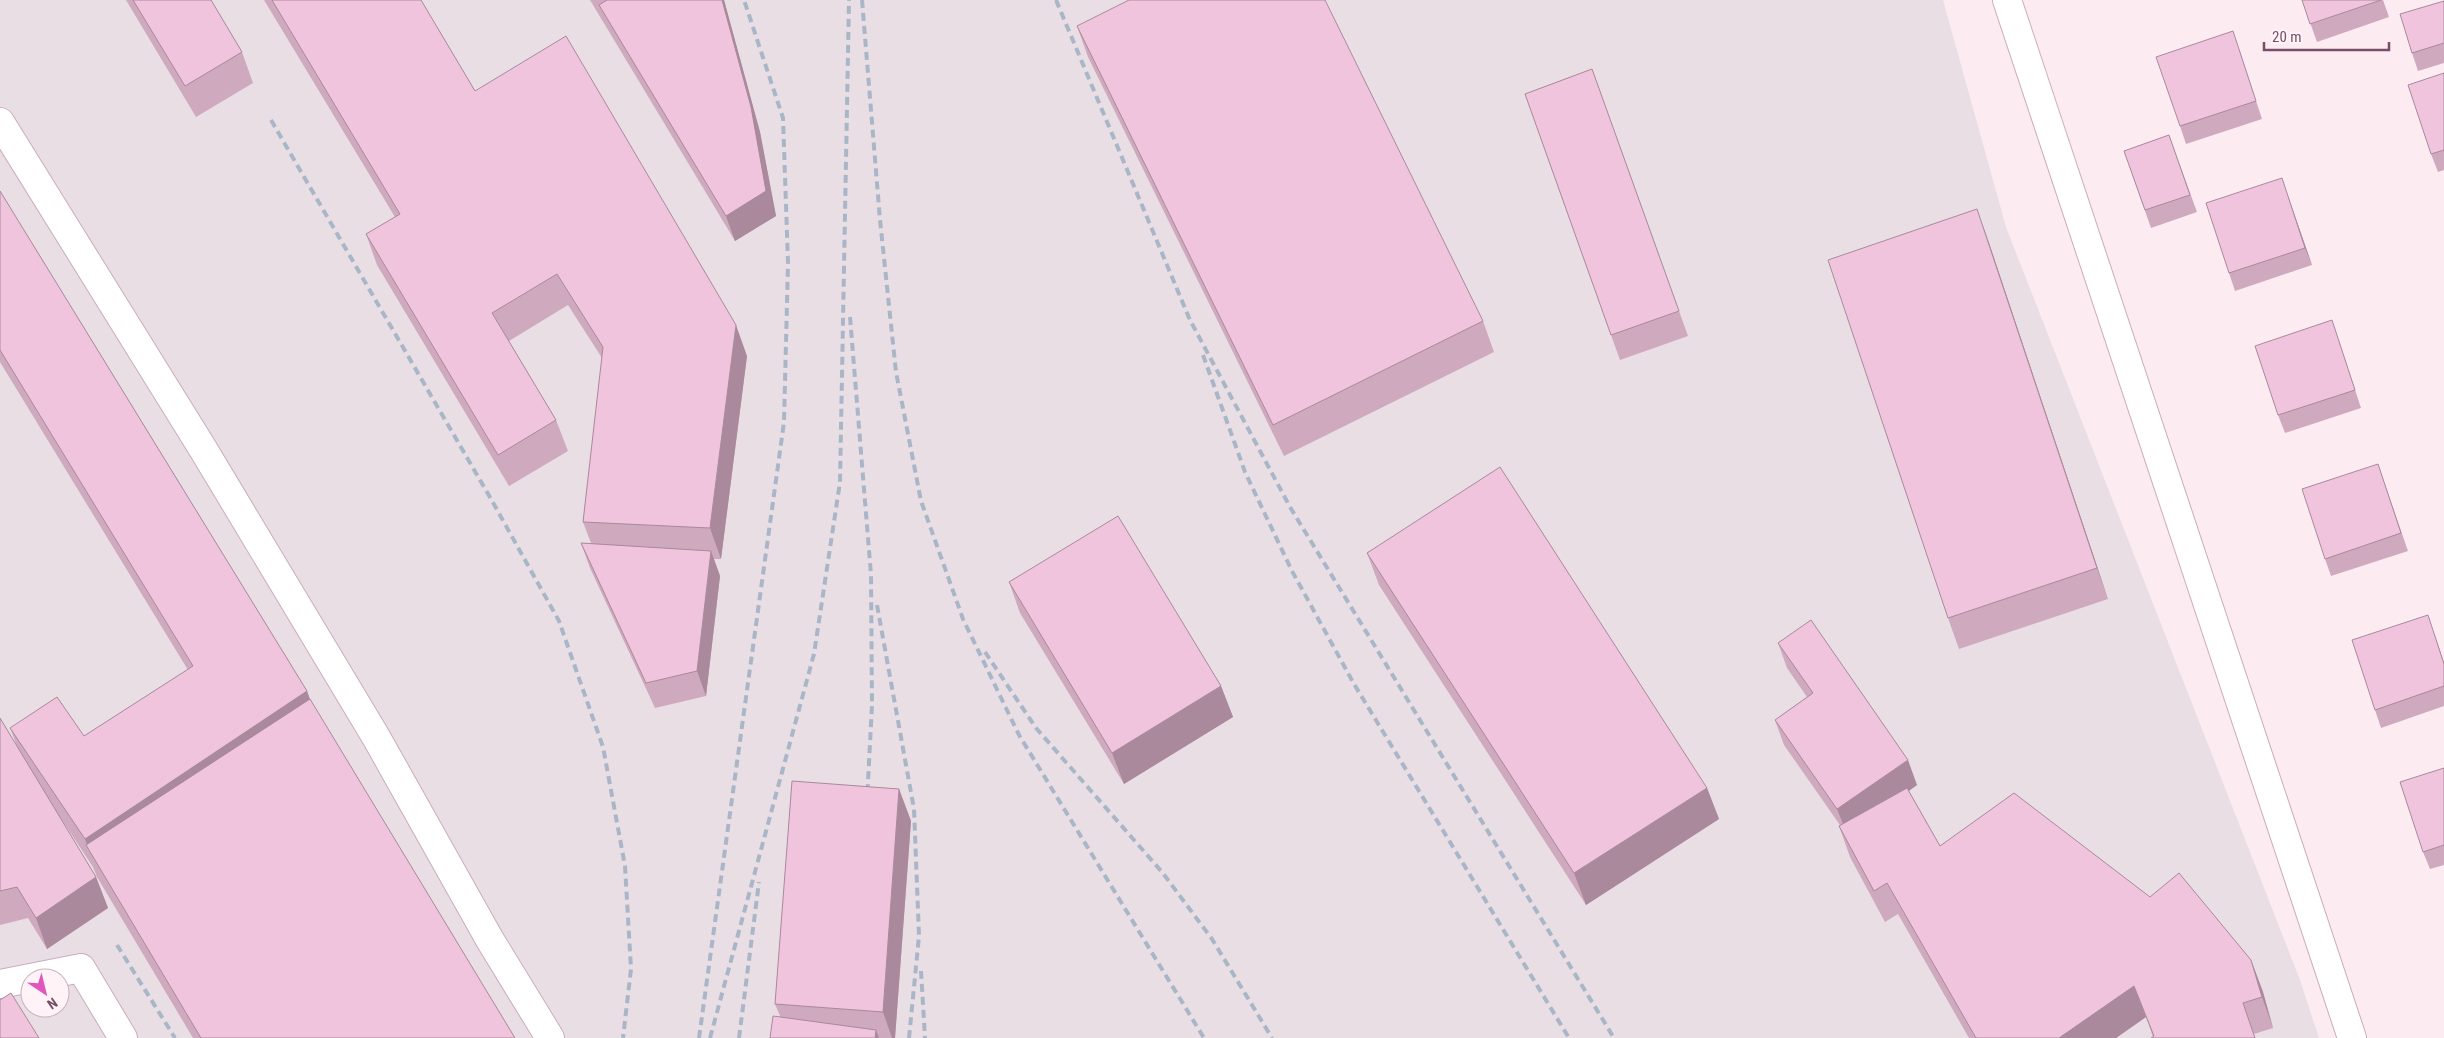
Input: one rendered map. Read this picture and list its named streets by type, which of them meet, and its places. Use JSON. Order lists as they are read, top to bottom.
{
  "scale_bar": "20 m",
  "north": "bottom right"
}
